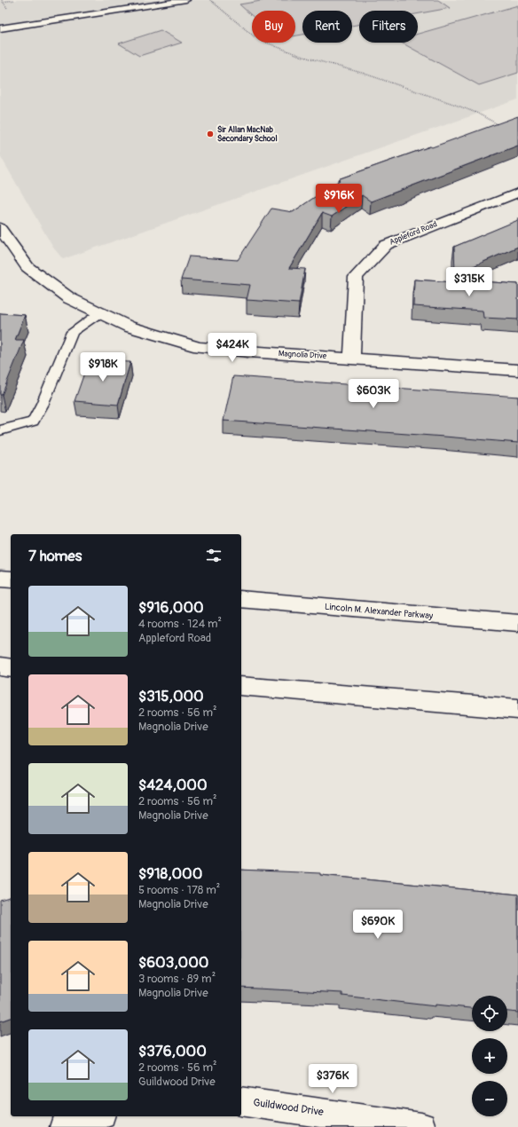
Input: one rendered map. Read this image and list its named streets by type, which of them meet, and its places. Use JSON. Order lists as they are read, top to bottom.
{
  "streets": {
    "main road": [
      "Appleford Road",
      "Magnolia Drive",
      "Lincoln M. Alexander Parkway",
      "Guildwood Drive"
    ]
  },
  "crossings": [
    ["Appleford Road", "Magnolia Drive"]
  ],
  "places": ["Sir Allan MacNab Secondary School"],
  "page": {
    "chip": ["Buy", "Rent", "Filters"],
    "price": [
      "$916K",
      "$315K",
      "$424K",
      "$918K",
      "$603K",
      "$690K",
      "$376K"
    ],
    "heading": "7 homes",
    "list": [
      {
        "name": "$916,000",
        "note": "4 rooms · 124 m² · Appleford Road"
      },
      {
        "name": "$315,000",
        "note": "2 rooms · 56 m² · Magnolia Drive"
      },
      {
        "name": "$424,000",
        "note": "2 rooms · 56 m² · Magnolia Drive"
      },
      {
        "name": "$918,000",
        "note": "5 rooms · 178 m² · Magnolia Drive"
      },
      {
        "name": "$603,000",
        "note": "3 rooms · 89 m² · Magnolia Drive"
      },
      {
        "name": "$376,000",
        "note": "2 rooms · 56 m² · Guildwood Drive"
      }
    ],
    "map_buttons": ["+", "−"]
  }
}
